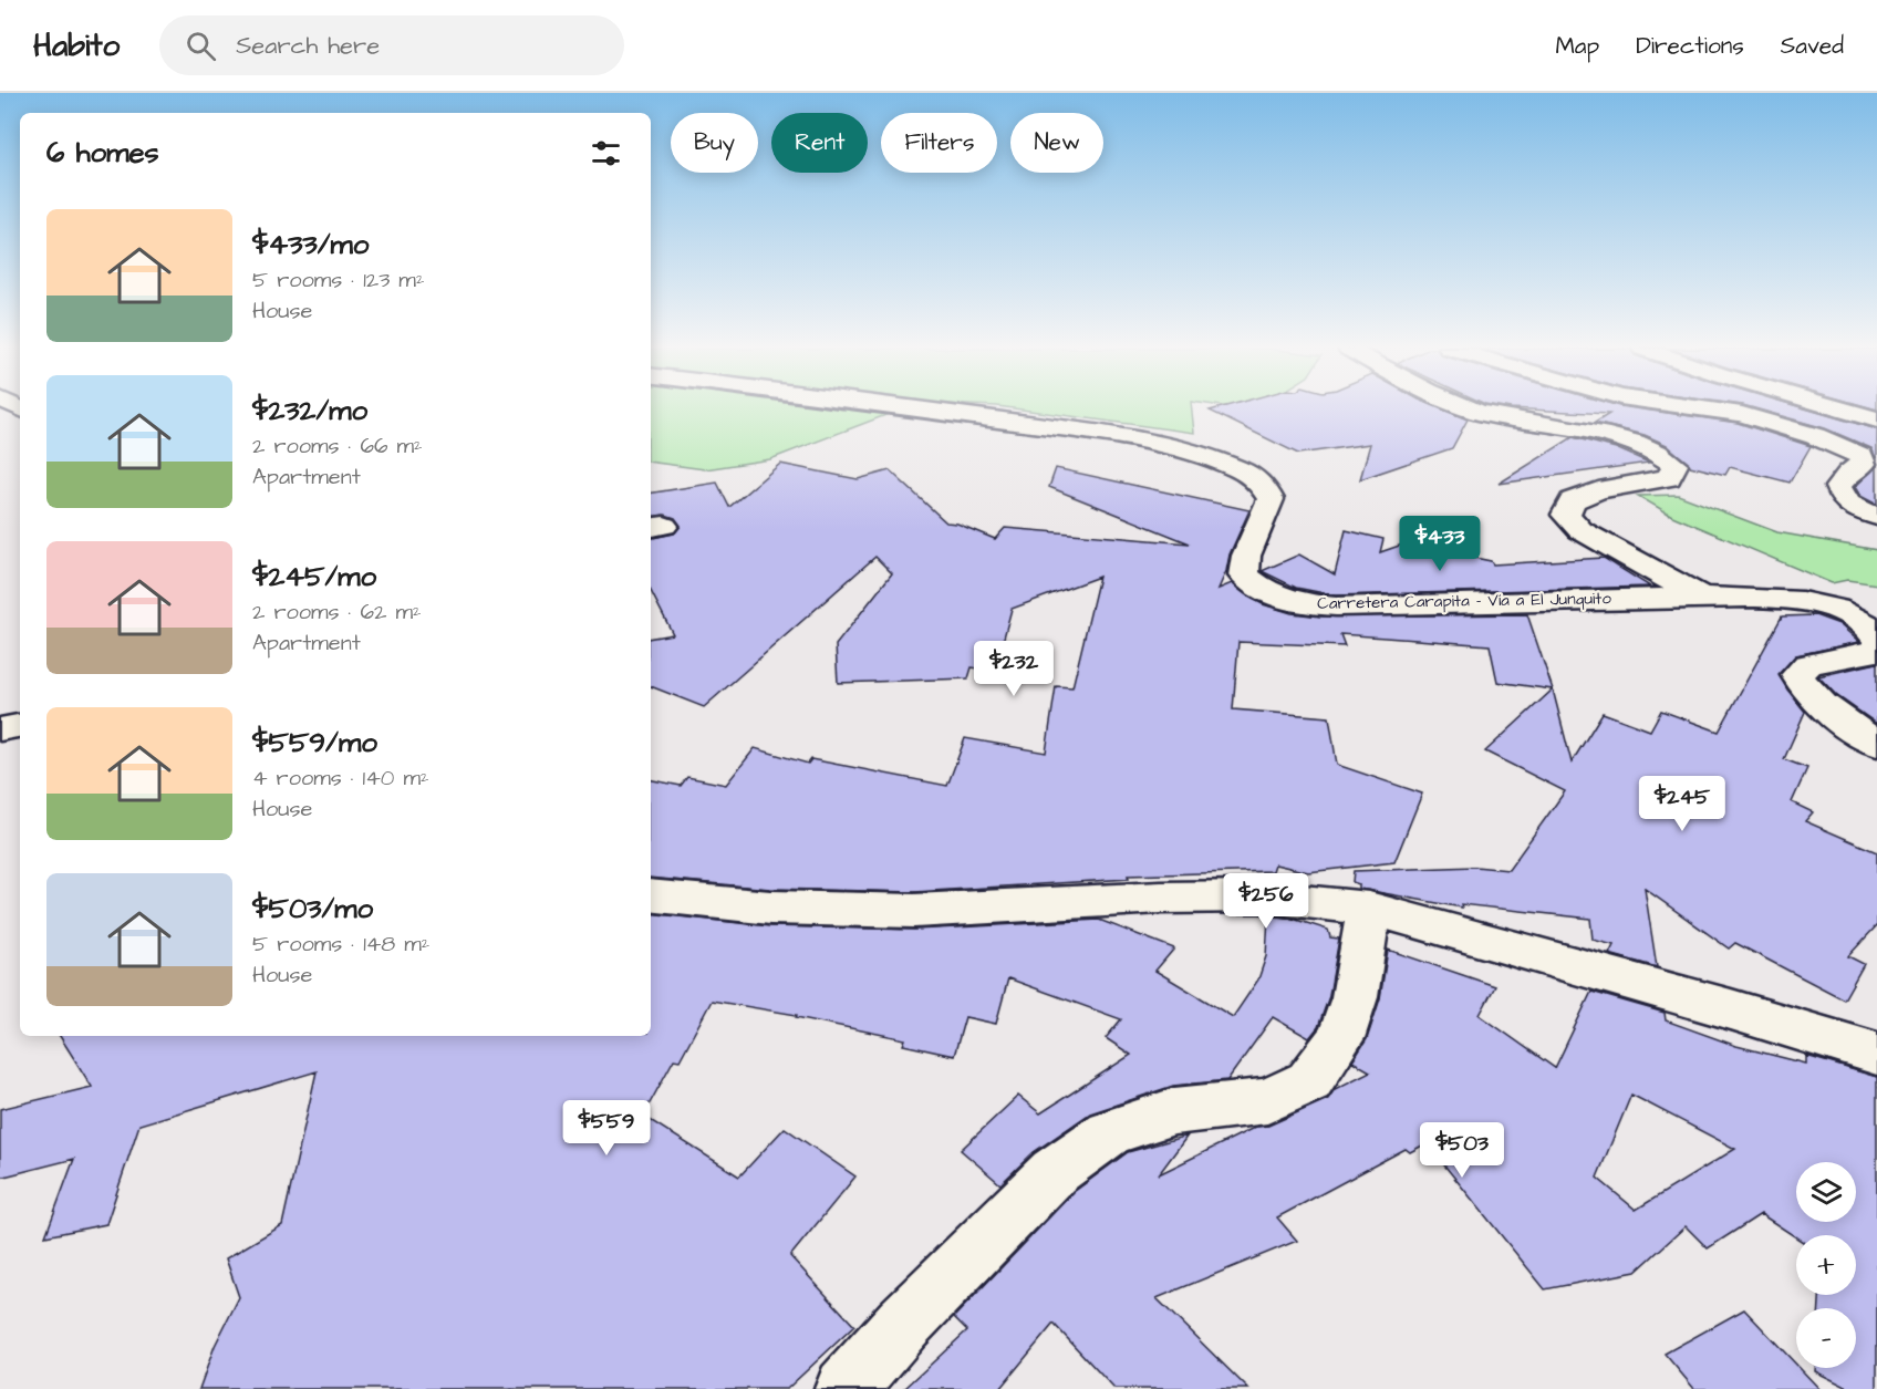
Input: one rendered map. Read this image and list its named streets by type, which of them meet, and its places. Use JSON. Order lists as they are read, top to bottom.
{
  "streets": {
    "street": ["Carretera Carapita - Vía a El Junquito"]
  },
  "page": {
    "header": "Habito",
    "search": "Search here",
    "nav": ["Map", "Directions", "Saved"],
    "chip": [
      "Buy",
      "Rent",
      "Filters",
      "New"
    ],
    "heading": "6 homes",
    "list": [
      {
        "name": "$433/mo",
        "note": "5 rooms · 123 m² · House"
      },
      {
        "name": "$232/mo",
        "note": "2 rooms · 66 m² · Apartment"
      },
      {
        "name": "$245/mo",
        "note": "2 rooms · 62 m² · Apartment"
      },
      {
        "name": "$559/mo",
        "note": "4 rooms · 140 m² · House"
      },
      {
        "name": "$503/mo",
        "note": "5 rooms · 148 m² · House"
      }
    ],
    "price": [
      "$433",
      "$232",
      "$245",
      "$256",
      "$559",
      "$503"
    ],
    "map_buttons": ["+", "−"]
  }
}
